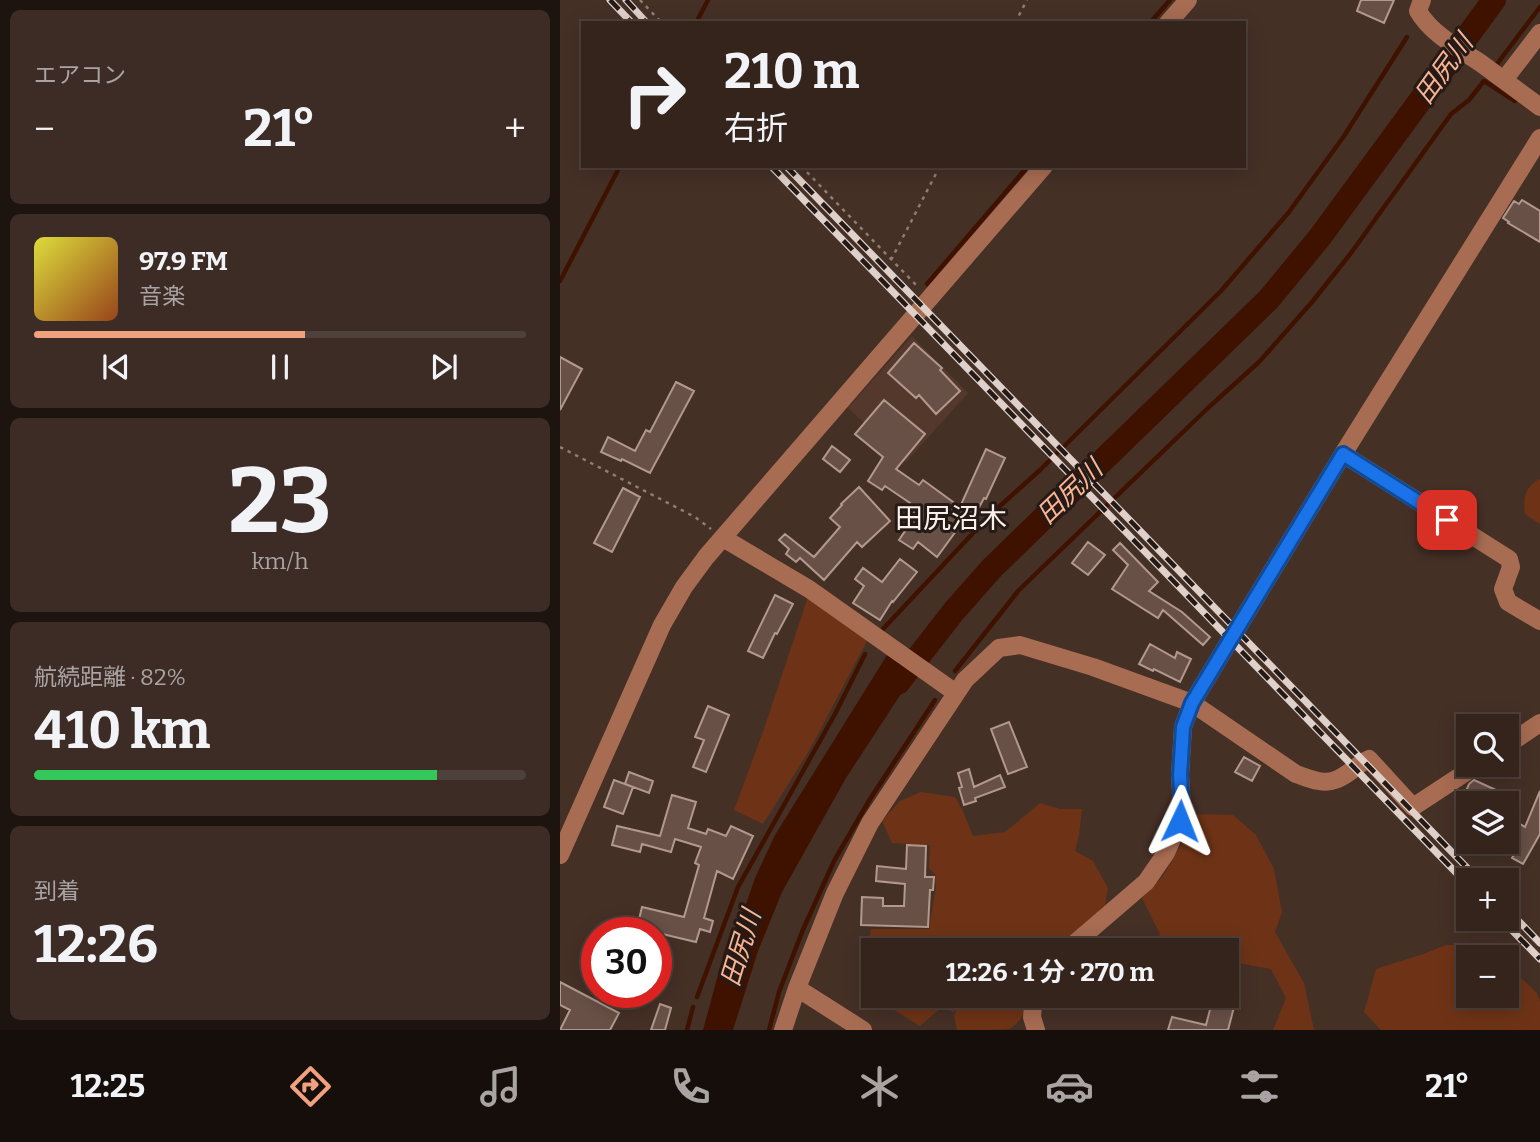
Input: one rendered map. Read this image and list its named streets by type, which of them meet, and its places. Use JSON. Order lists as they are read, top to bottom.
{
  "districts": ["田尻沼木"],
  "water": ["田尻川"],
  "page": {
    "tile": [
      "エアコン",
      ["23", "km/h"],
      ["航続距離 · 82%", "410 km"],
      ["到着", "12:26"]
    ],
    "turn": ["210 m", "右折"],
    "heat": ["−", "21°", "+"],
    "song": ["97.9 FM", "音楽"],
    "map_buttons": ["+", "−"],
    "limit": "30",
    "trip": "12:26 · 1 分 · 270 m",
    "tabs": ["12:25", "21°"]
  }
}
